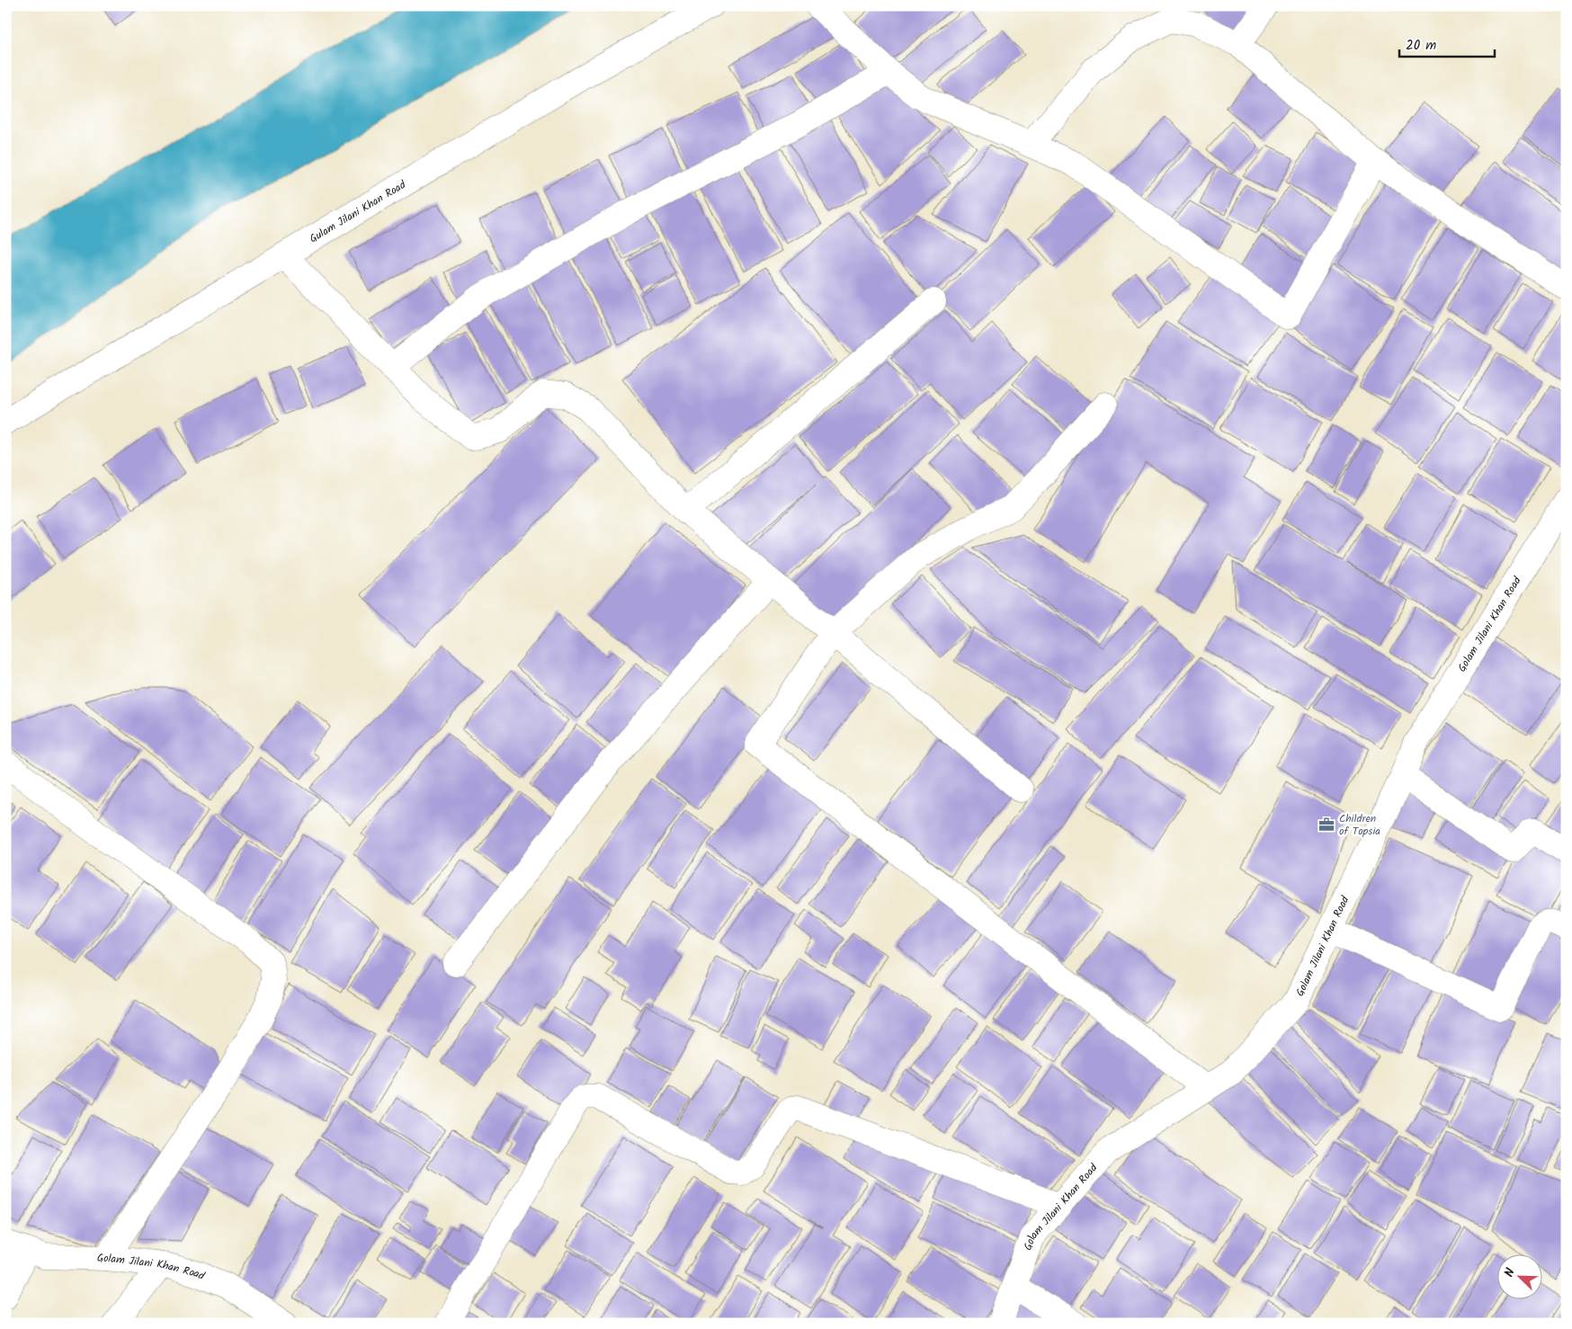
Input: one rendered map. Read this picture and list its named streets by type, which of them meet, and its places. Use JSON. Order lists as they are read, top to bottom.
{
  "streets": {
    "street": ["Gulam Jilani Khan Road", "Golam Jilani Khan Road"]
  },
  "places": {
    "office": ["Children of Topsia"]
  },
  "scale_bar": "20 m",
  "north": "top left"
}
